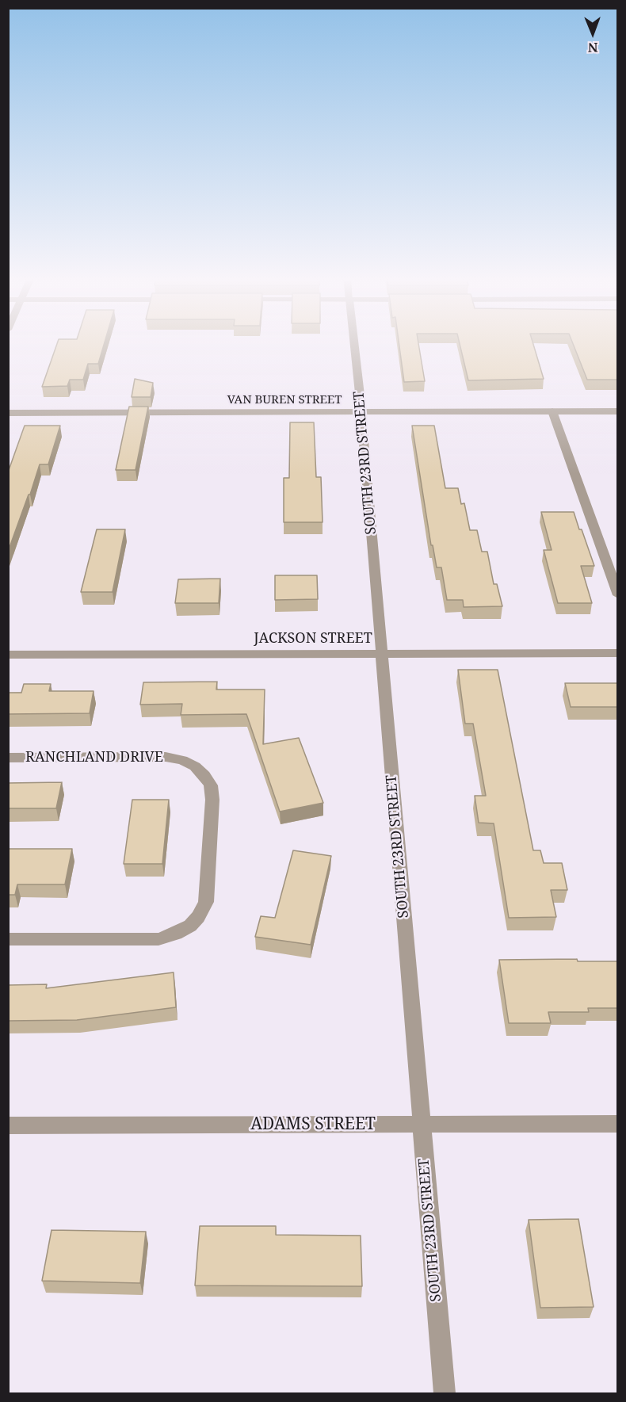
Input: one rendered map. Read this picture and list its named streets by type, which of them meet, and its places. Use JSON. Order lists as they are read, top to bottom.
{
  "streets": {
    "street": [
      "VAN BUREN STREET",
      "SOUTH 23RD STREET",
      "JACKSON STREET",
      "RANCHLAND DRIVE",
      "ADAMS STREET"
    ]
  },
  "crossings": [
    ["VAN BUREN STREET", "SOUTH 23RD STREET"],
    ["SOUTH 23RD STREET", "JACKSON STREET"],
    ["SOUTH 23RD STREET", "ADAMS STREET"]
  ],
  "north": "bottom"
}
